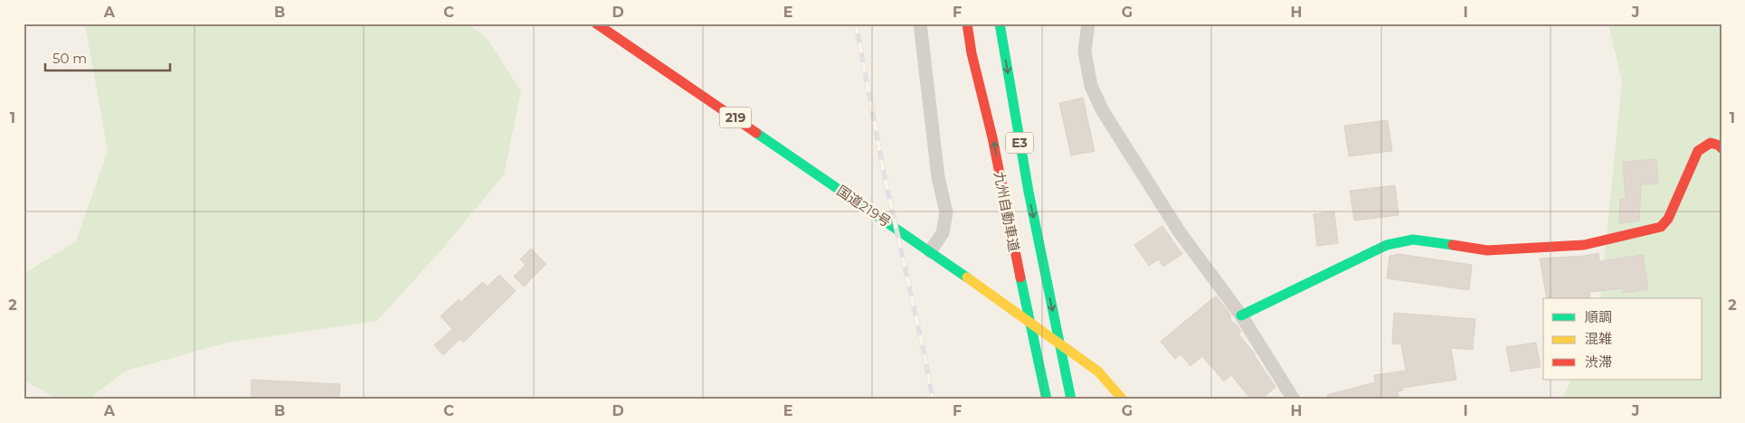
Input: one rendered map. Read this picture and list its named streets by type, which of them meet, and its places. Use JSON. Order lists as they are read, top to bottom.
{
  "streets": {
    "main road": [
      "219",
      "E3",
      "国道219号",
      "九州自動車道"
    ]
  },
  "legend": ["順調", "混雑", "渋滞"],
  "scale_bar": "50 m",
  "grid": {
    "columns": [
      "A",
      "B",
      "C",
      "D",
      "E",
      "F",
      "G",
      "H",
      "I",
      "J"
    ],
    "rows": ["1", "2"]
  }
}
